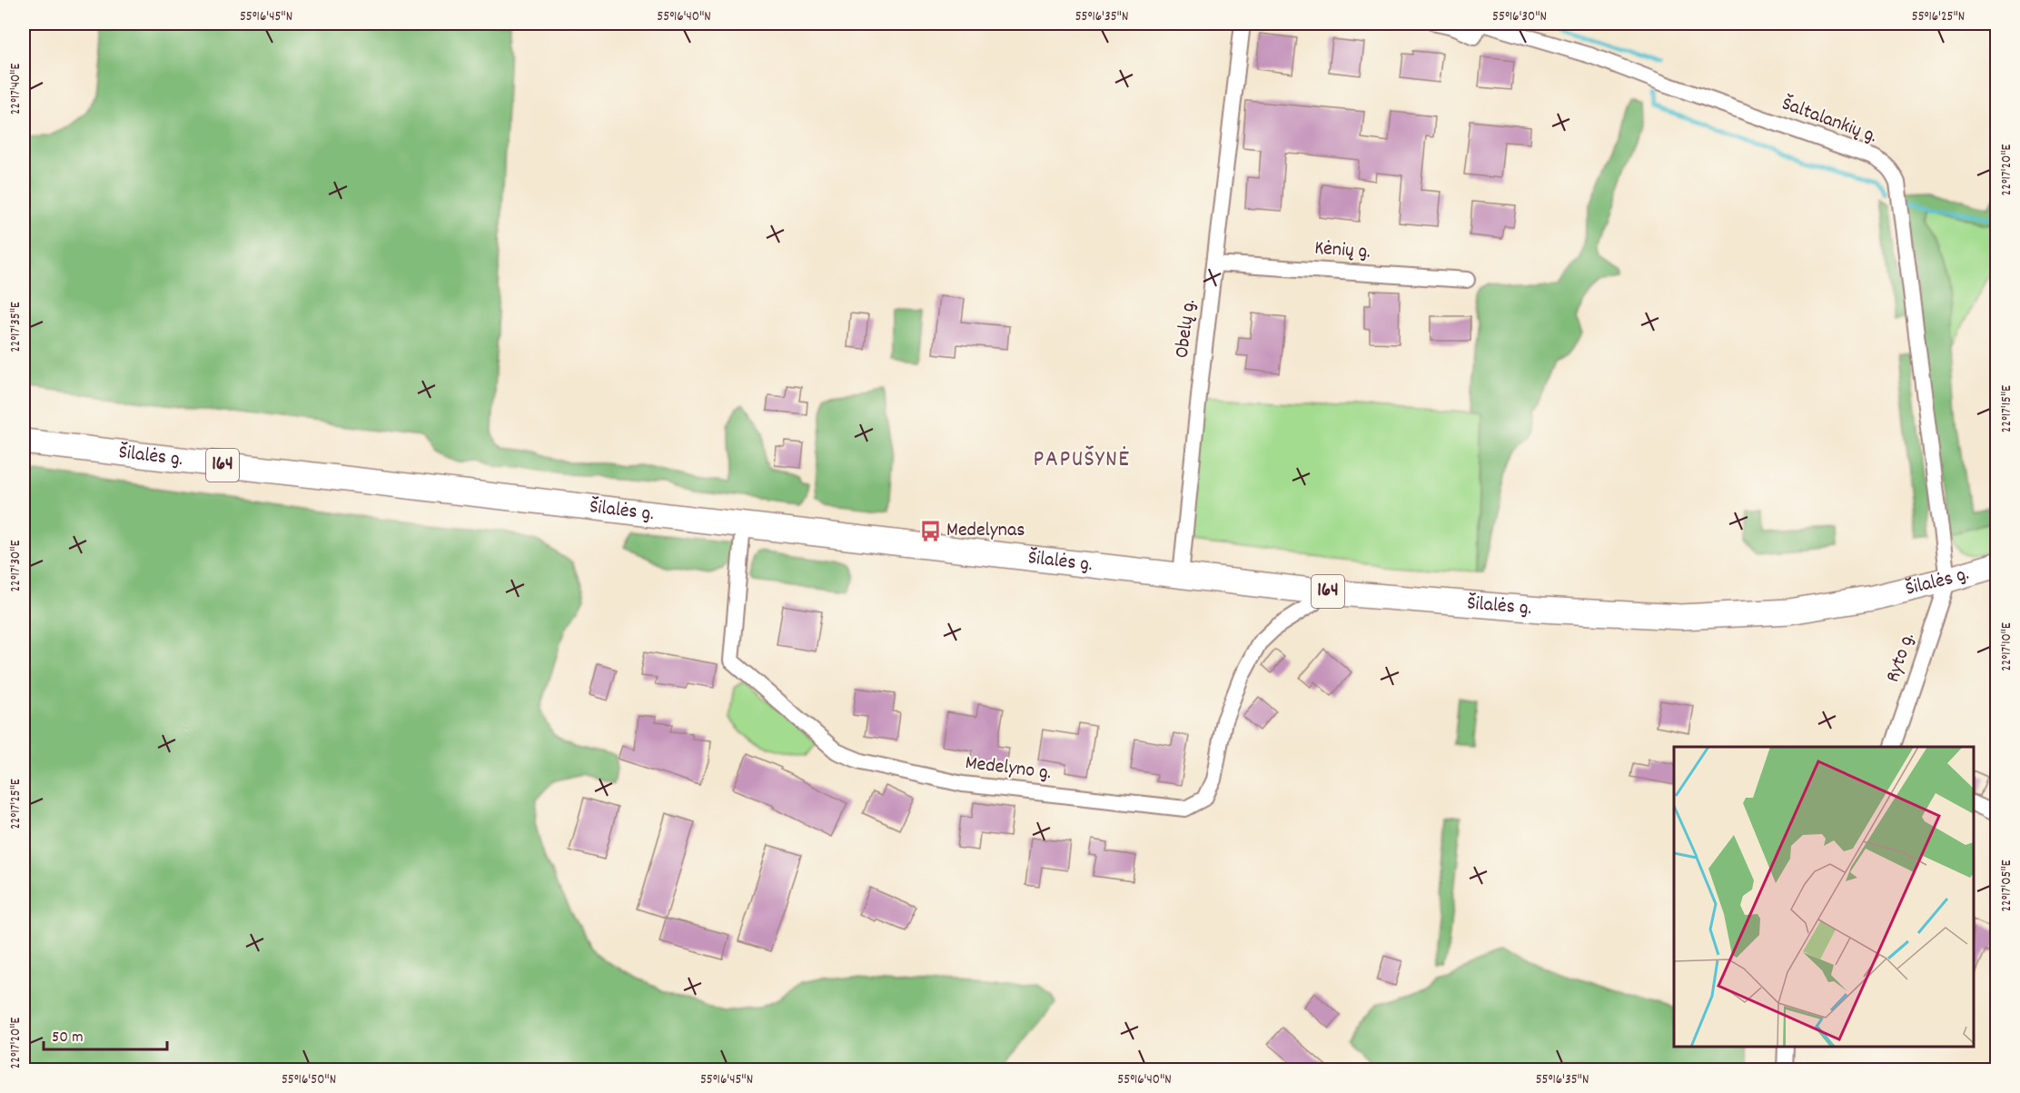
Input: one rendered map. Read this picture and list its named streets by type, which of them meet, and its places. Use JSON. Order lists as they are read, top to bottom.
{
  "streets": {
    "main road": ["Šilalės g.", "164"],
    "street": [
      "Šaltalankių g.",
      "Kėnių g.",
      "Obelų g.",
      "Ryto g.",
      "Medelyno g."
    ]
  },
  "crossings": [
    ["Šaltalankių g.", "Šilalės g."],
    ["Šaltalankių g.", "Ryto g."],
    ["Kėnių g.", "Obelų g."],
    ["Obelų g.", "Šilalės g."],
    ["Šilalės g.", "Ryto g."],
    ["Šilalės g.", "Medelyno g."]
  ],
  "districts": ["PAPUŠYNĖ"],
  "places": {
    "bus stop": ["Medelynas"]
  },
  "scale_bar": "50 m",
  "coordinates": [
    "55°16'45\"N",
    "55°16'40\"N",
    "55°16'35\"N",
    "55°16'30\"N",
    "55°16'25\"N",
    "22°17'40\"E",
    "22°17'20\"E",
    "22°17'35\"E",
    "22°17'15\"E",
    "22°17'30\"E",
    "22°17'10\"E",
    "22°17'25\"E",
    "22°17'05\"E",
    "55°16'50\"N"
  ]
}
